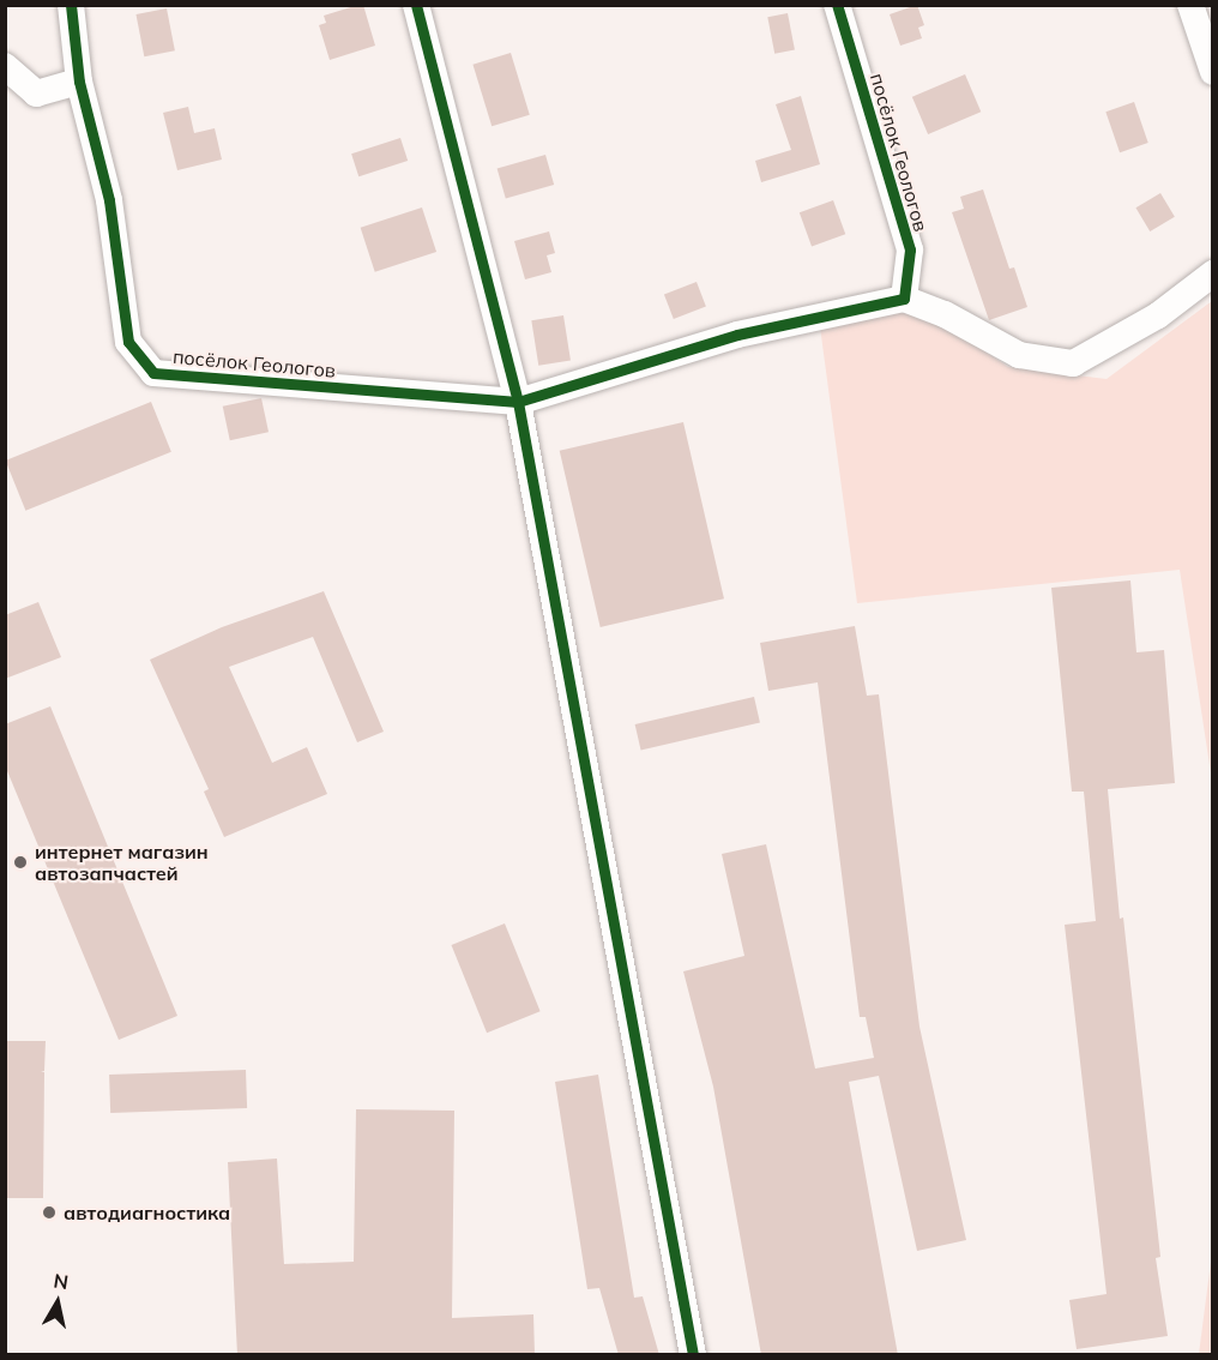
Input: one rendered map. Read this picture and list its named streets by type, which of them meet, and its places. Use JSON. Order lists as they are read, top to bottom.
{
  "streets": {
    "street": ["посёлок Геологов"]
  },
  "places": ["интернет магазин автозапчастей", "автодиагностика"],
  "north": "top"
}
